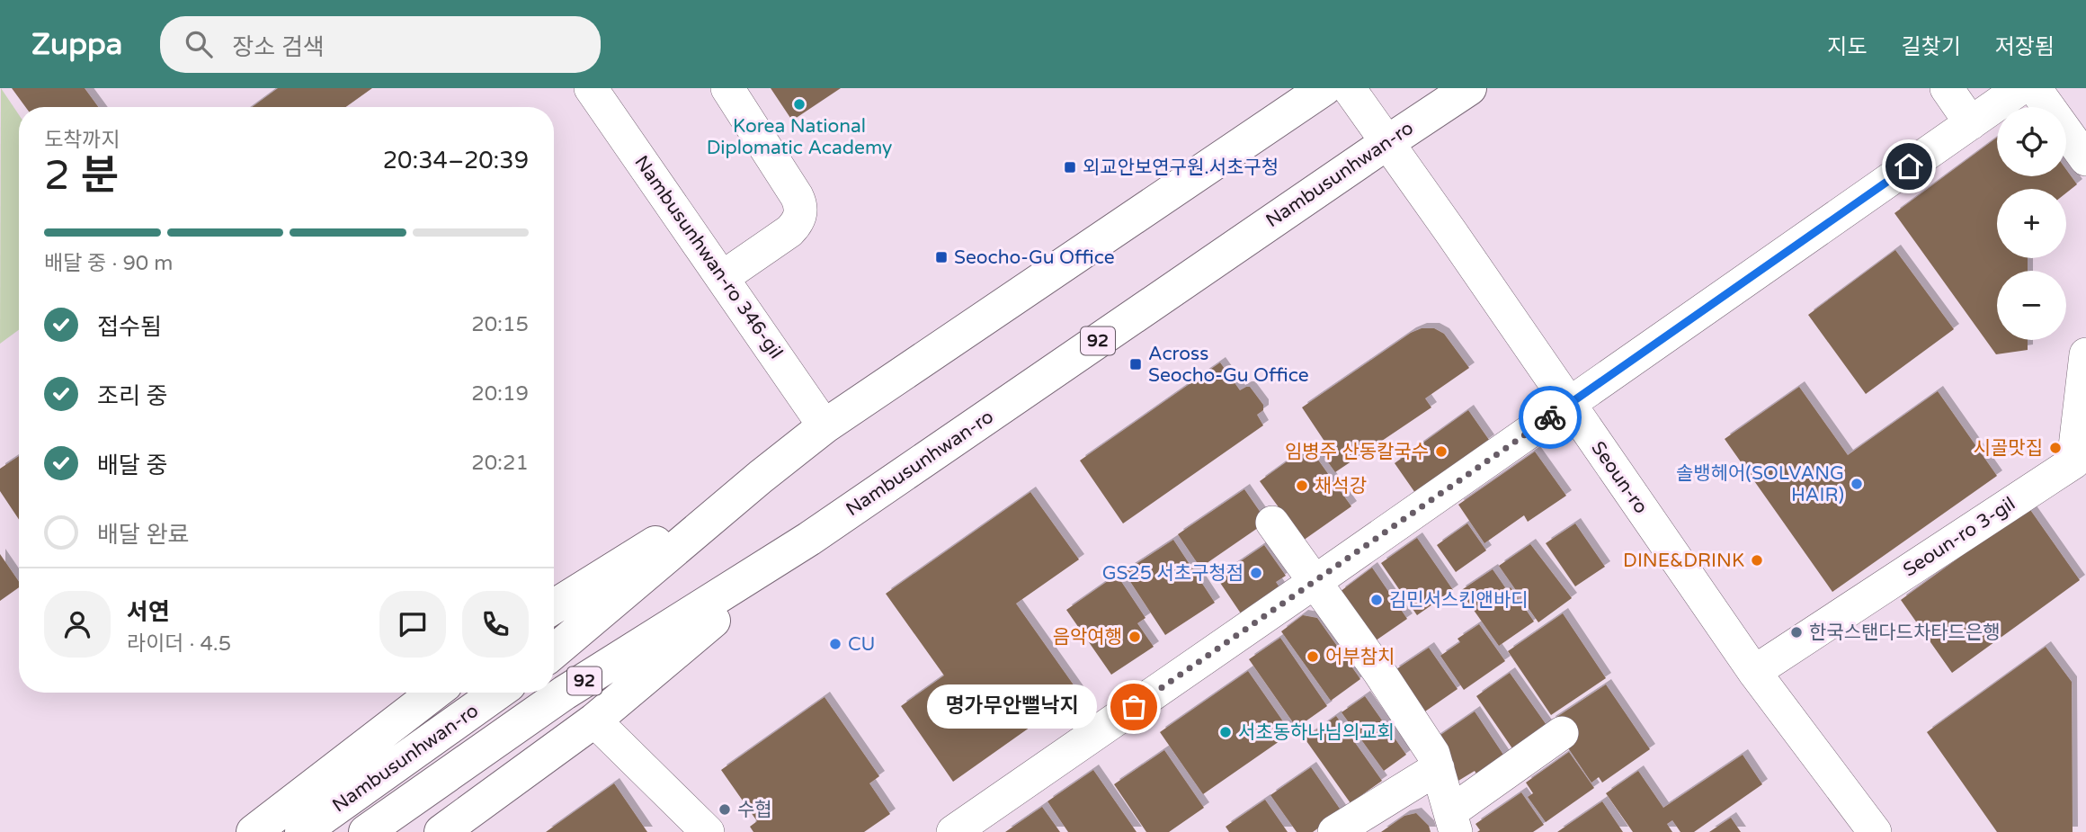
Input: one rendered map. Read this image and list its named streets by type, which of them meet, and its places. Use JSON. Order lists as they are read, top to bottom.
{
  "streets": {
    "main road": ["Nambusunhwan-ro", "92"],
    "street": ["Nambusunhwan-ro 346-gil", "Seoun-ro", "Seoun-ro 3-gil"]
  },
  "crossings": [
    ["Nambusunhwan-ro", "Seoun-ro"],
    ["Nambusunhwan-ro 346-gil", "92"],
    ["Seoun-ro", "Seoun-ro 3-gil"]
  ],
  "places": {
    "other": [
      "Korea National Diplomatic Academy",
      "시골맛집",
      "임병주 산동칼국수",
      "솔뱅헤어(SOLVANG HAIR)",
      "채석강",
      "DINE&DRINK",
      "GS25 서초구청점",
      "김민서스킨앤바디",
      "한국스탠다드차타드은행",
      "음악여행",
      "CU",
      "어부참치",
      "명가무안뻘낙지",
      "서초동하나님의교회",
      "수협"
    ],
    "transit": ["외교안보연구원.서초구청", "Seocho-Gu Office", "Across Seocho-Gu Office"]
  },
  "page": {
    "header": "Zuppa",
    "search": "장소 검색",
    "nav": ["지도", "길찾기", "저장됨"],
    "map_buttons": ["+", "−"],
    "heading": ["2 분", "도착까지", "20:34–20:39"],
    "panel": ["서연", "라이더 · 4.5"],
    "bar": "배달 중 · 90 m",
    "list": [
      ["접수됨", "20:15"],
      ["조리 중", "20:19"],
      ["배달 중", "20:21"],
      "배달 완료"
    ],
    "bubble": "명가무안뻘낙지"
  }
}
